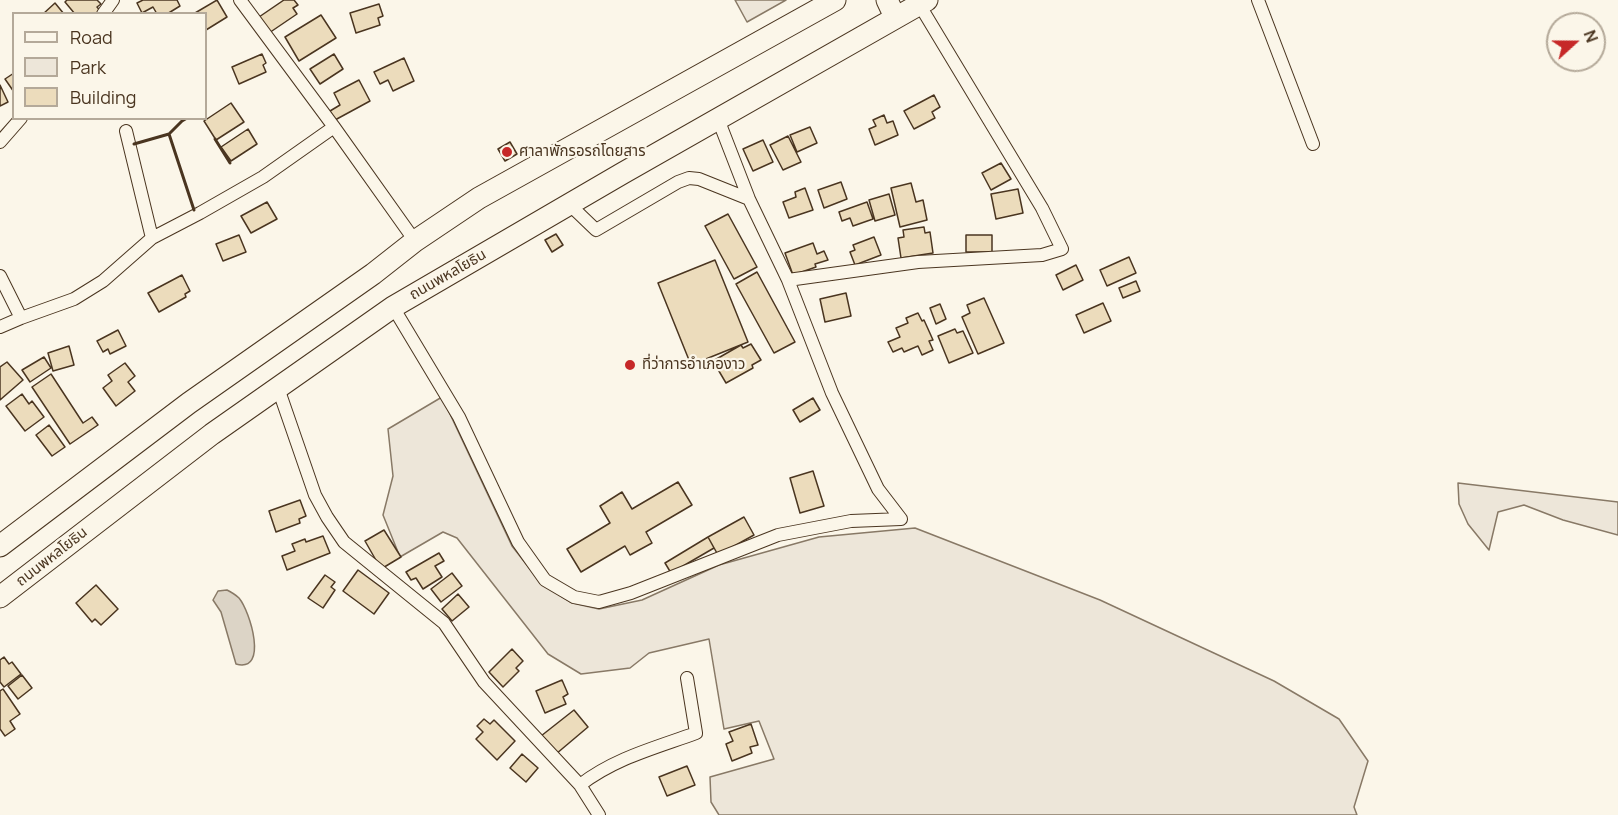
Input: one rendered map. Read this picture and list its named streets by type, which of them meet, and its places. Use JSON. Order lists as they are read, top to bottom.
{
  "streets": {
    "highway": ["ถนนพหลโยธิน"]
  },
  "places": ["ศาลาพักรอรถโดยสาร", "ที่ว่าการอำเภองาว"],
  "legend": ["Road", "Park", "Building"],
  "north": "right"
}
